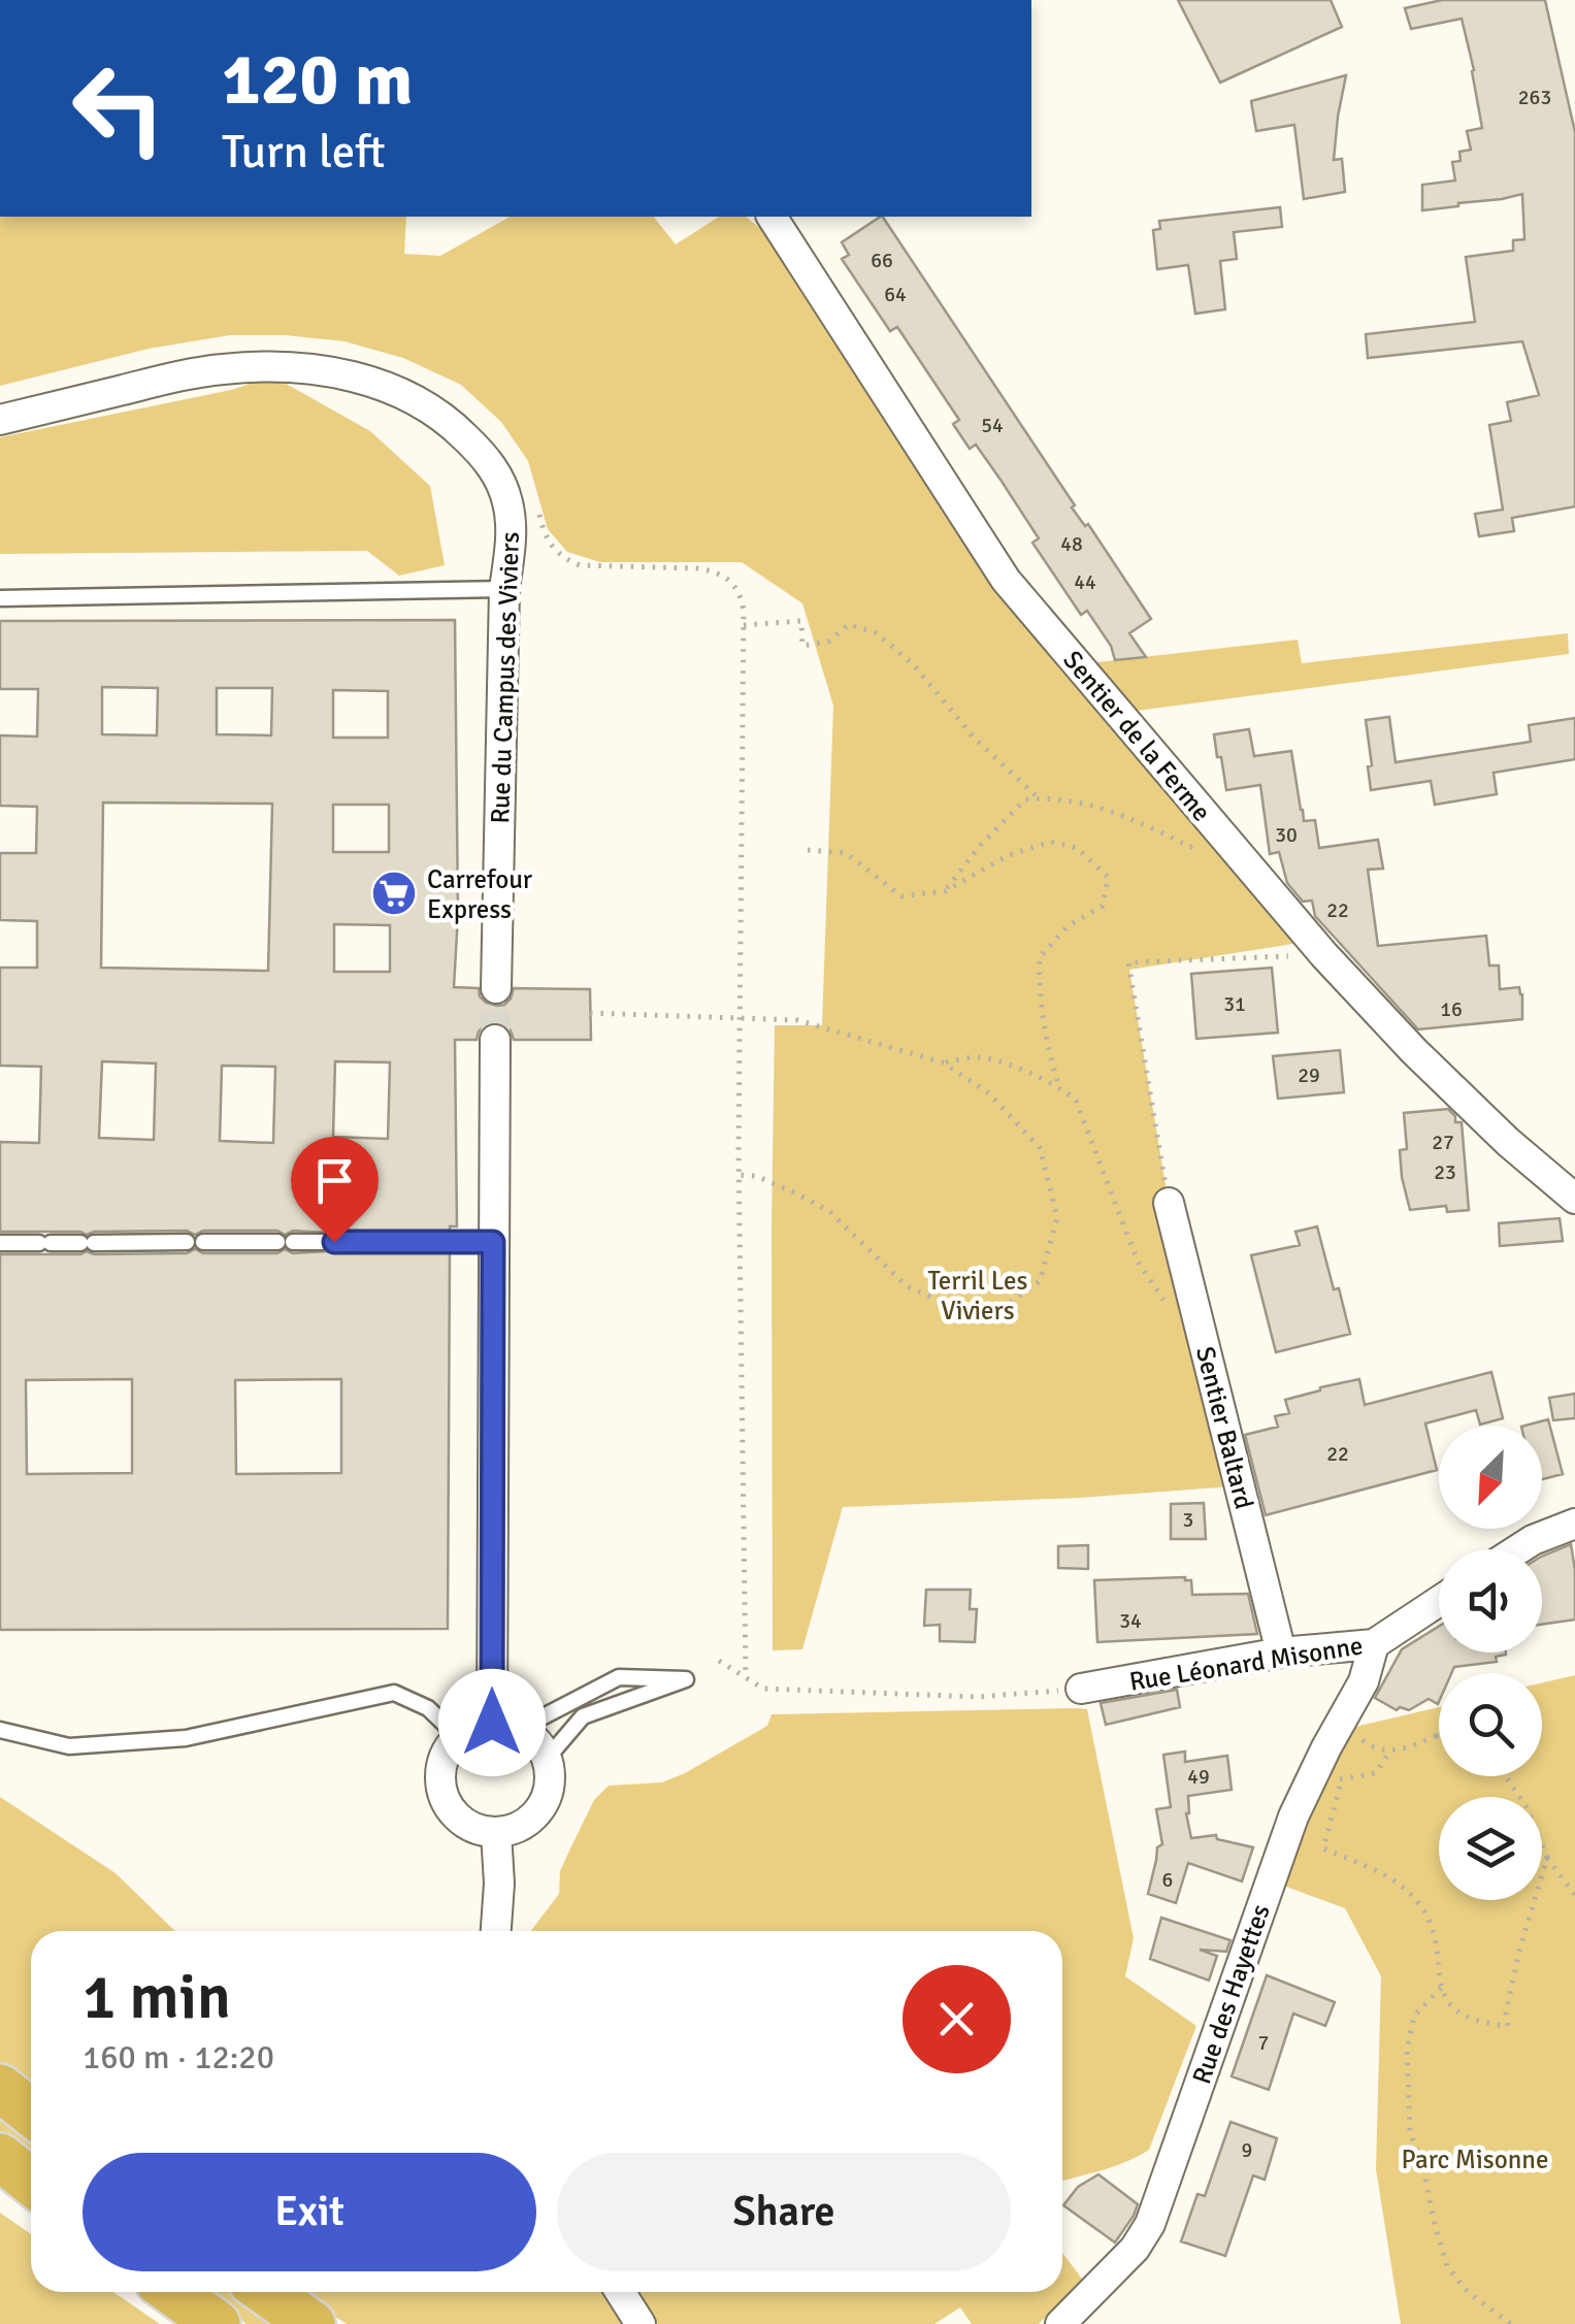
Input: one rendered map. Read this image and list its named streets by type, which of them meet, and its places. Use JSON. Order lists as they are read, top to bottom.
{
  "streets": {
    "street": [
      "Rue du Campus des Viviers",
      "Sentier de la Ferme",
      "Sentier Baltard",
      "Rue Léonard Misonne",
      "Rue des Hayettes"
    ]
  },
  "crossings": [
    ["Sentier Baltard", "Rue Léonard Misonne"],
    ["Rue Léonard Misonne", "Rue des Hayettes"]
  ],
  "parks": ["Terril Les Viviers", "Parc Misonne"],
  "places": {
    "supermarket": ["Carrefour Express"]
  },
  "house_numbers": [
    "263",
    "66",
    "64",
    "54",
    "48",
    "44",
    "30",
    "22",
    "31",
    "16",
    "29",
    "27",
    "23",
    "22",
    "3",
    "34",
    "49",
    "6",
    "7",
    "9"
  ],
  "north": "bottom left",
  "page": {
    "turn": ["120 m", "Turn left"],
    "heading": ["1 min", "160 m · 12:20"],
    "buttons": ["Exit", "Share"]
  }
}
